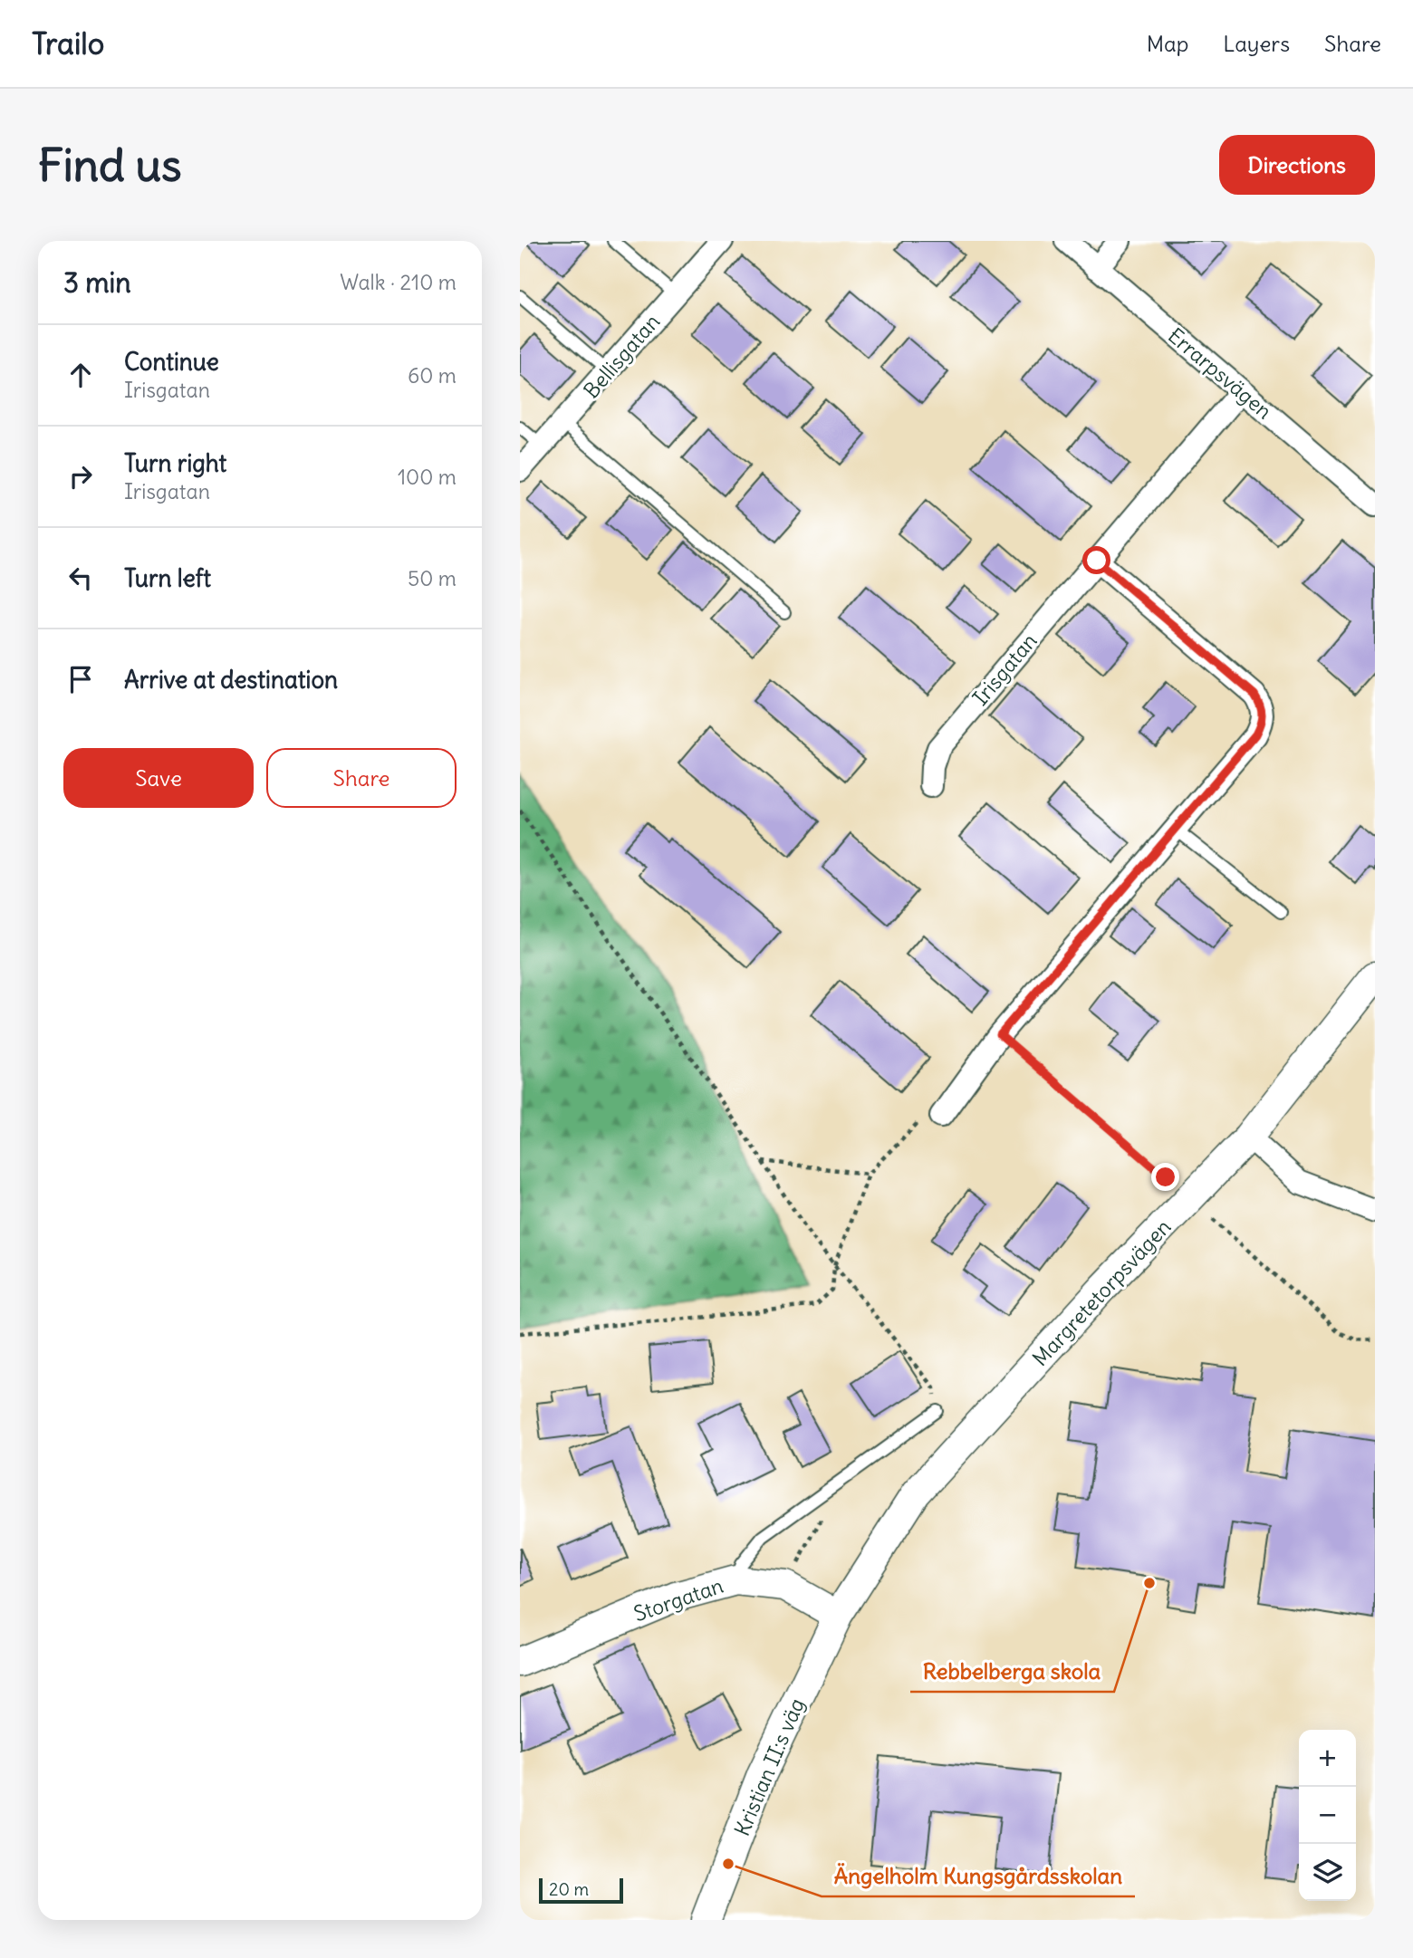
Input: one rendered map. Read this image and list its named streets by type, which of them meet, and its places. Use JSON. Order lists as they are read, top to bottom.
{
  "streets": {
    "street": [
      "Bellisgatan",
      "Errarpsvägen",
      "Irisgatan",
      "Margretetorpsvägen",
      "Storgatan",
      "Kristian II:s väg"
    ]
  },
  "crossings": [
    ["Errarpsvägen", "Irisgatan"],
    ["Margretetorpsvägen", "Storgatan"],
    ["Margretetorpsvägen", "Kristian II:s väg"],
    ["Storgatan", "Kristian II:s väg"]
  ],
  "places": ["Rebbelberga skola", "Ängelholm Kungsgårdsskolan"],
  "scale_bar": "20 m",
  "page": {
    "header": "Trailo",
    "nav": ["Map", "Layers", "Share"],
    "buttons": [
      "Directions",
      ["Save", "Share"]
    ],
    "title": "Find us",
    "heading": ["3 min", "Walk · 210 m"],
    "list": [
      ["Continue", "Irisgatan", "60 m"],
      ["Turn right", "Irisgatan", "100 m"],
      ["Turn left", "50 m"],
      "Arrive at destination"
    ],
    "map_buttons": ["+", "−"],
    "scale": "20 m"
  }
}
